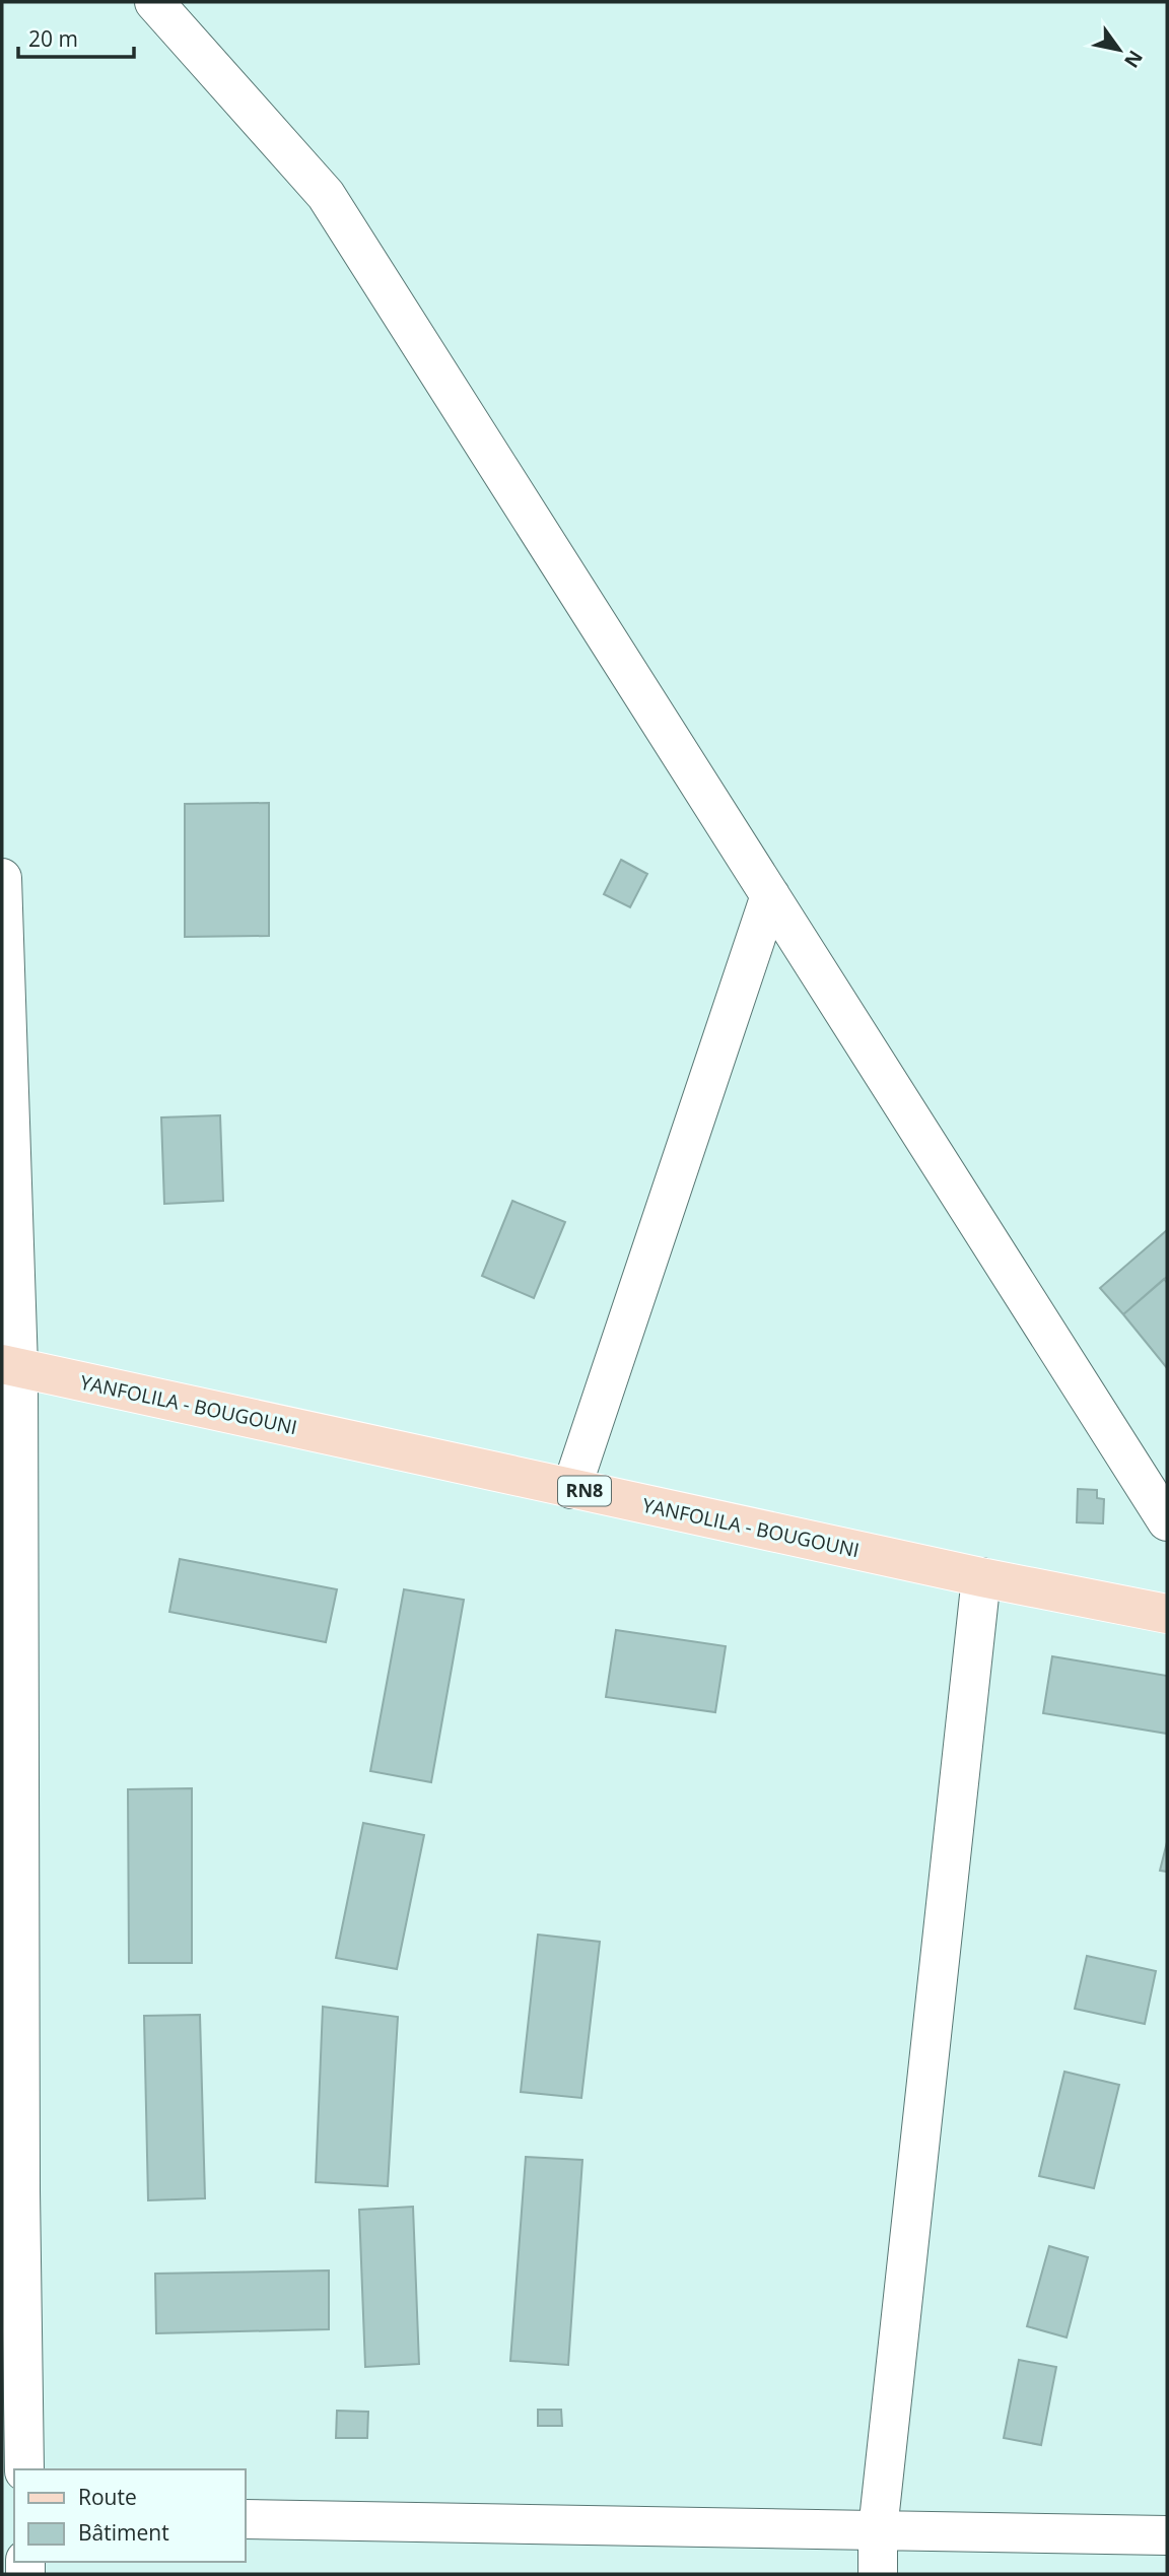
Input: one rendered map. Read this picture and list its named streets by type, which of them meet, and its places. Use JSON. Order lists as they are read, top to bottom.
{
  "streets": {
    "main road": ["YANFOLILA - BOUGOUNI", "RN8"]
  },
  "legend": ["Route", "Bâtiment"],
  "scale_bar": "20 m",
  "north": "bottom right"
}
